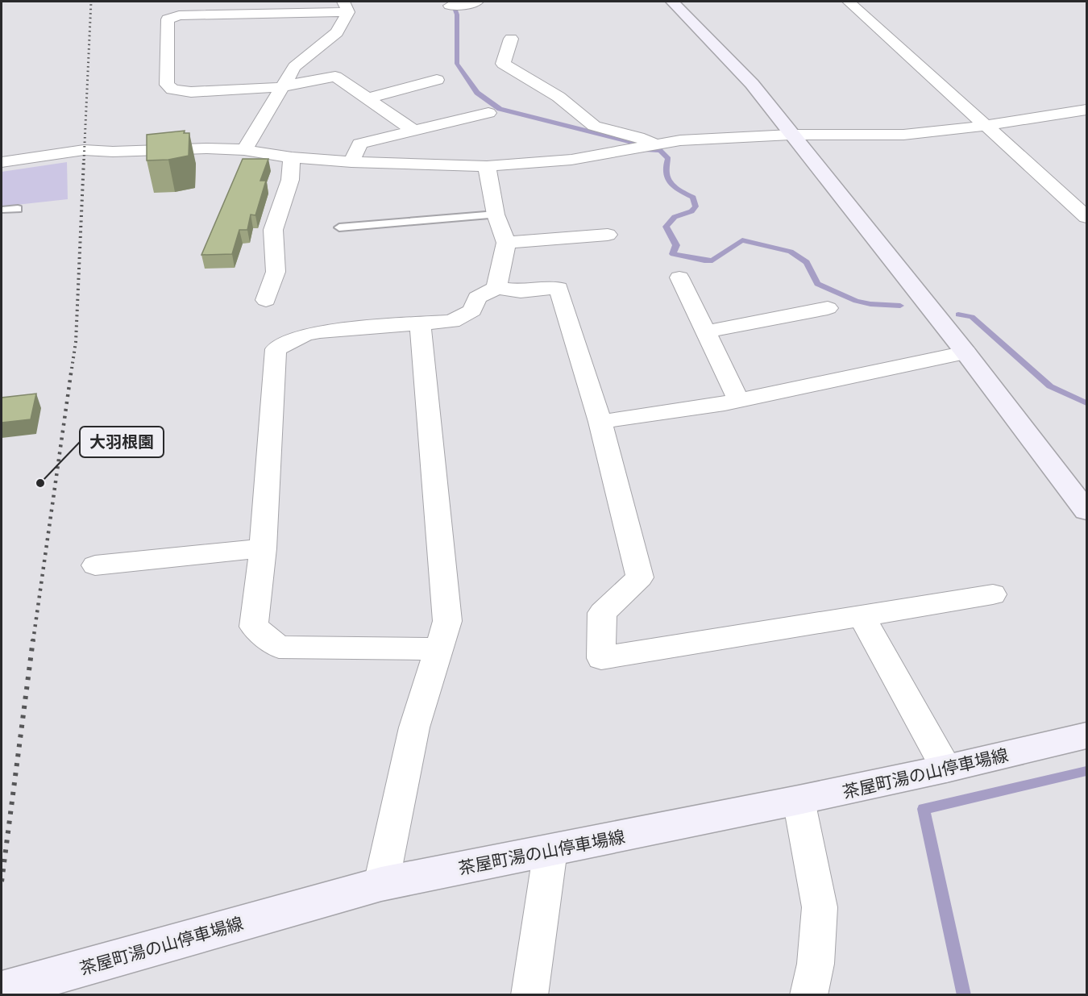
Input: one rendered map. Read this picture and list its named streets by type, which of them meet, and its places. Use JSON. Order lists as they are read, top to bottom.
{
  "streets": {
    "street": ["茶屋町湯の山停車場線"]
  },
  "places": ["大羽根園"]
}
